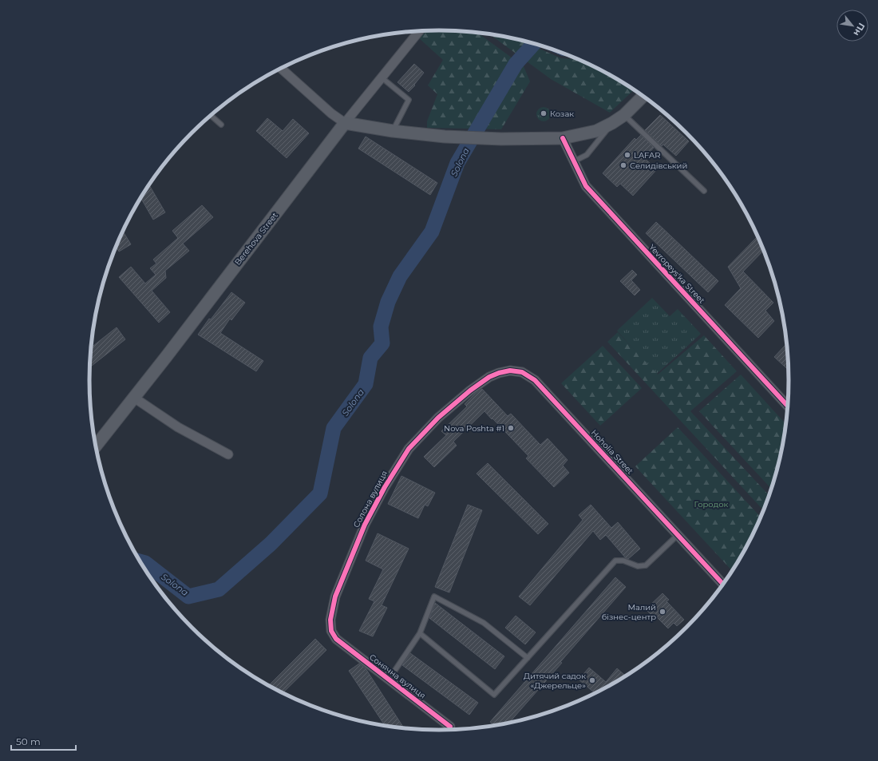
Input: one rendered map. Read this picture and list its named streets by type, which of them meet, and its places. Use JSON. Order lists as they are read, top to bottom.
{
  "streets": {
    "main road": ["Berehova Street"],
    "street": [
      "Yevropeysʹka Street",
      "Hoholia Street",
      "Солона вулиця",
      "Сонячна вулиця"
    ]
  },
  "crossings": [
    ["Hoholia Street", "Солона вулиця"],
    ["Солона вулиця", "Сонячна вулиця"]
  ],
  "water": ["Solona"],
  "parks": ["Городок"],
  "places": [
    "Козак",
    "LAFAR",
    "Селидівський",
    "Nova Poshta #1",
    "Малий бізнес-центр",
    "Дитячий садок «Джерельце»"
  ],
  "scale_bar": "50 m",
  "north": "bottom right"
}
